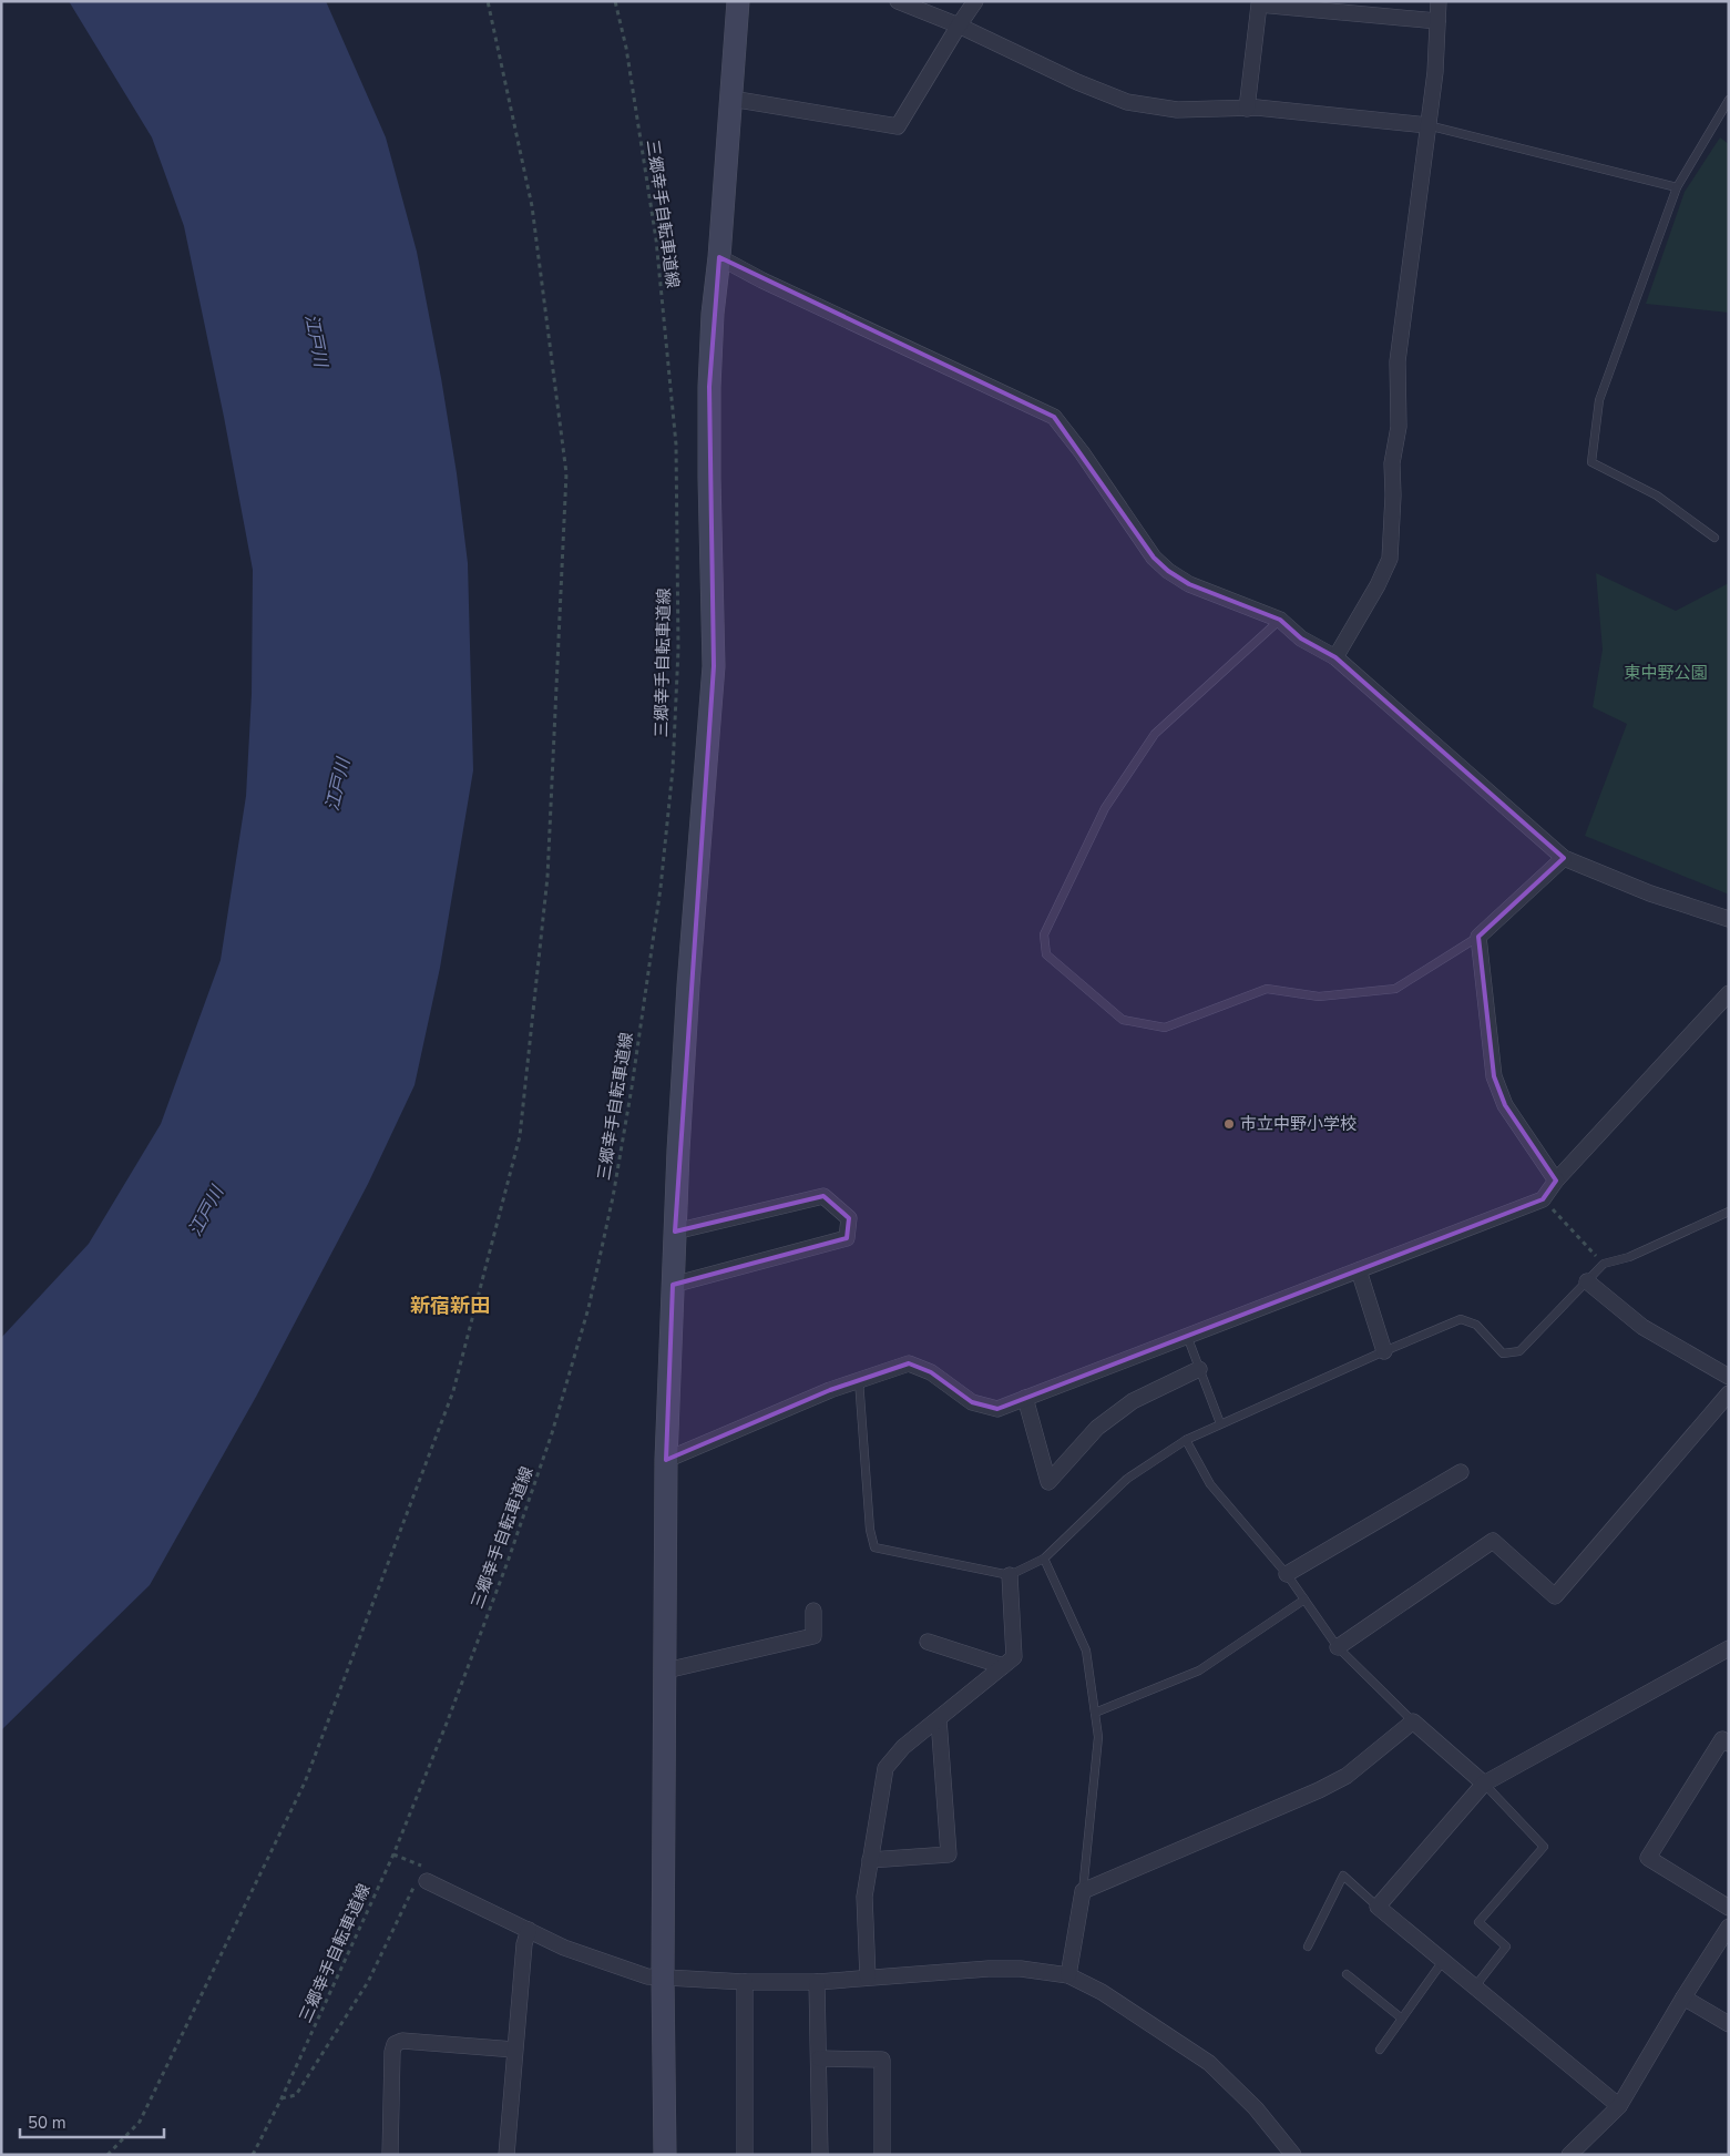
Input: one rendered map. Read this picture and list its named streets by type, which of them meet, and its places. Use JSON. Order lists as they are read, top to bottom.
{
  "streets": {
    "path": ["三郷幸手自転車道線"]
  },
  "districts": ["新宿新田"],
  "water": ["江戸川"],
  "parks": ["東中野公園"],
  "places": ["市立中野小学校"],
  "scale_bar": "50 m"
}
